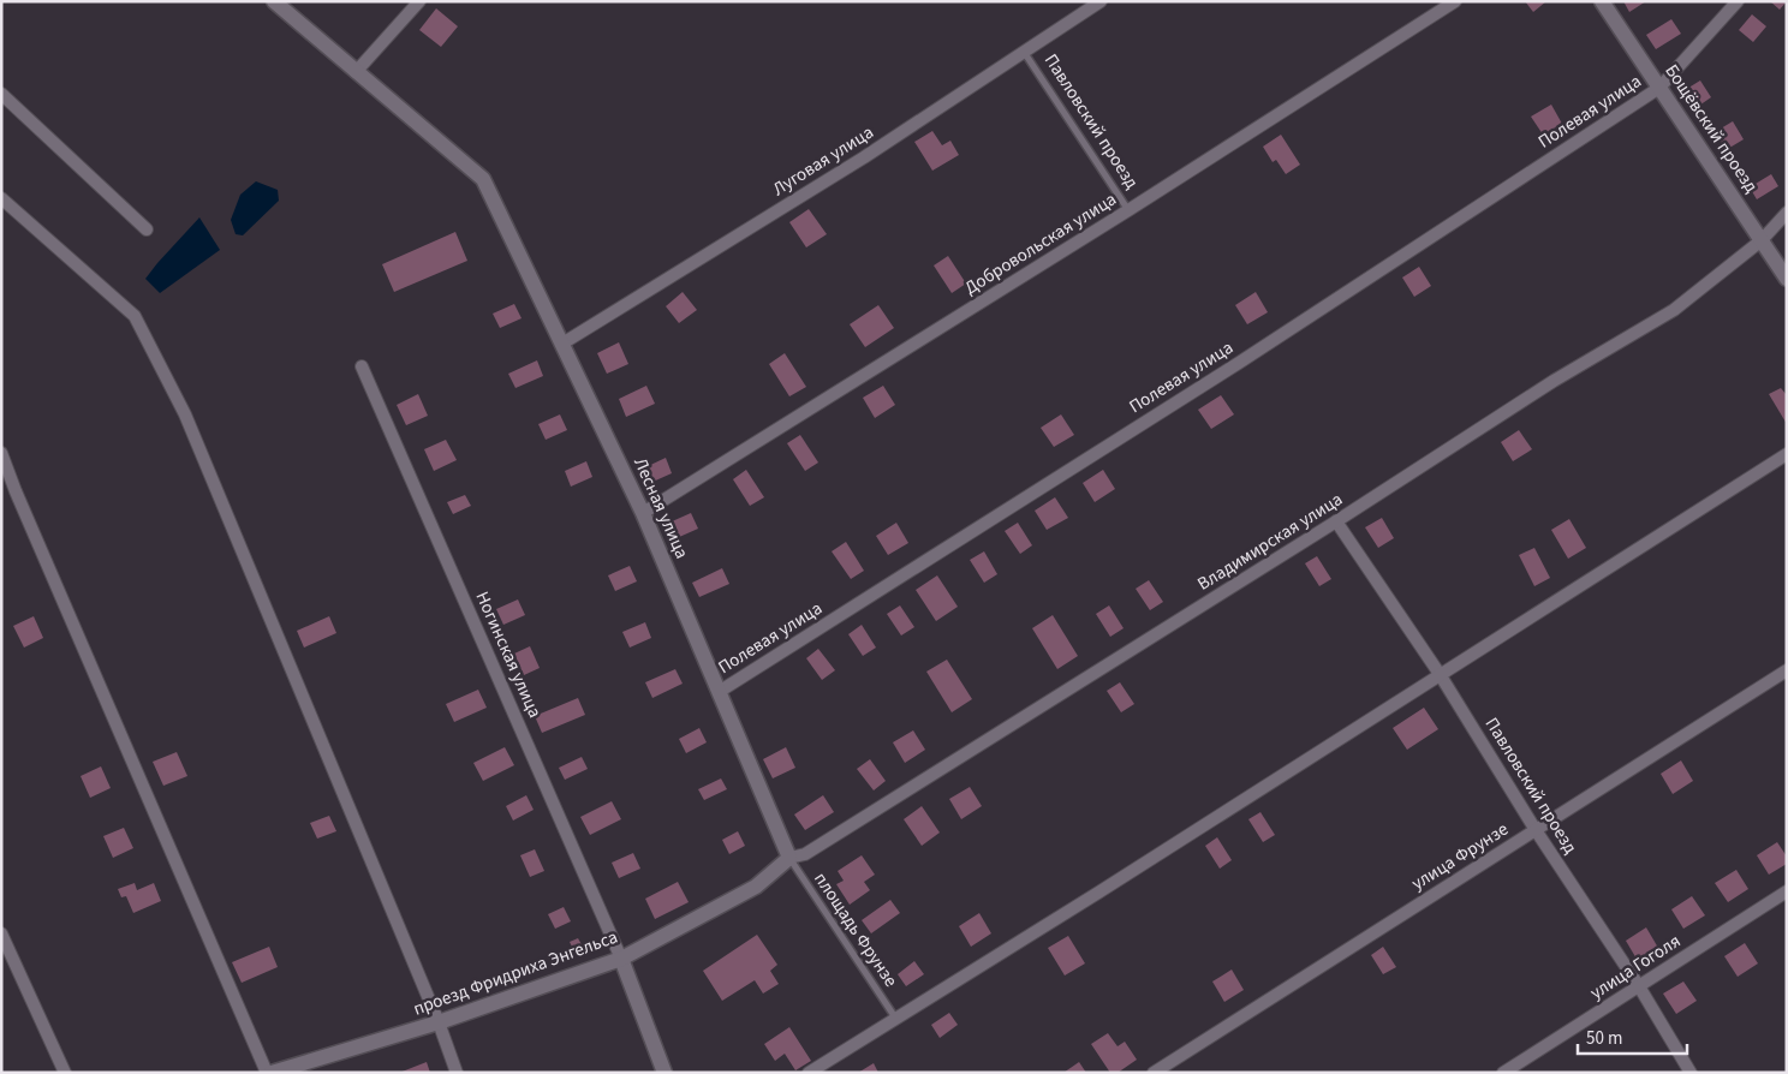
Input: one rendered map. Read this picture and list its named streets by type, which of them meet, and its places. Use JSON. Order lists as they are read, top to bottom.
{
  "streets": {
    "street": [
      "Полевая улица",
      "Павловский проезд",
      "Бощёвский проезд",
      "Луговая улица",
      "Добровольская улица",
      "Лесная улица",
      "Владимирская улица",
      "Ногинская улица",
      "улица Фрунзе",
      "улица Гоголя",
      "проезд Фридриха Энгельса"
    ],
    "lane": ["площадь Фрунзе"]
  },
  "crossings": [
    ["Полевая улица", "Бощёвский проезд"],
    ["Полевая улица", "Лесная улица"],
    ["Павловский проезд", "Луговая улица"],
    ["Павловский проезд", "Добровольская улица"],
    ["Павловский проезд", "Владимирская улица"],
    ["Павловский проезд", "улица Фрунзе"],
    ["Павловский проезд", "улица Гоголя"],
    ["Бощёвский проезд", "Владимирская улица"],
    ["Луговая улица", "Лесная улица"],
    ["Добровольская улица", "Лесная улица"],
    ["Лесная улица", "Владимирская улица"],
    ["Лесная улица", "площадь Фрунзе"],
    ["Лесная улица", "проезд Фридриха Энгельса"],
    ["Владимирская улица", "площадь Фрунзе"],
    ["Владимирская улица", "проезд Фридриха Энгельса"],
    ["Ногинская улица", "проезд Фридриха Энгельса"],
    ["площадь Фрунзе", "проезд Фридриха Энгельса"]
  ],
  "scale_bar": "50 m"
}
